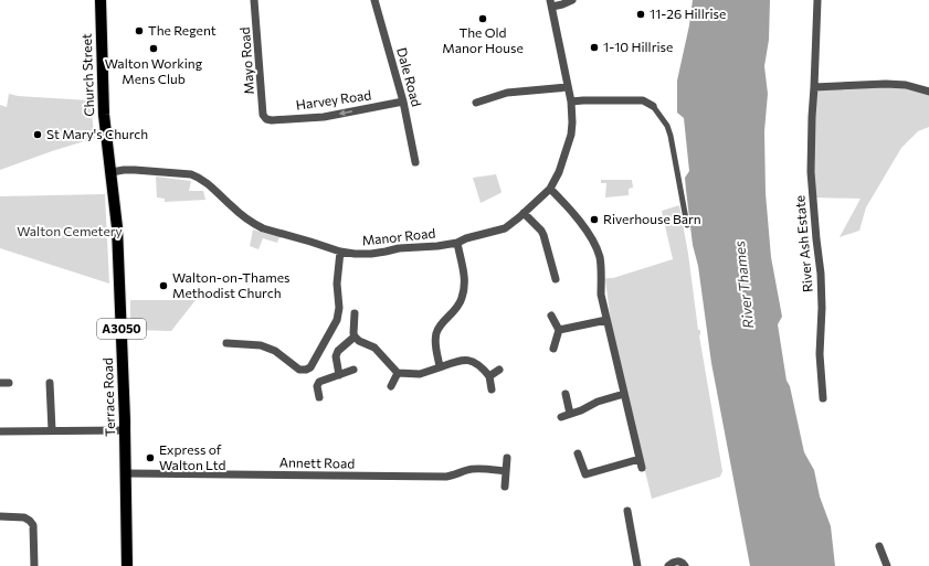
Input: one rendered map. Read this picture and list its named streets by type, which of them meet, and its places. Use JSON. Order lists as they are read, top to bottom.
{
  "streets": {
    "main road": ["Church Street", "A3050", "Terrace Road"],
    "street": [
      "Mayo Road",
      "Dale Road",
      "Harvey Road",
      "Manor Road",
      "River Ash Estate",
      "Annett Road"
    ]
  },
  "crossings": [
    ["Mayo Road", "Harvey Road"],
    ["Church Street", "Manor Road"],
    ["Church Street", "Terrace Road"],
    ["Dale Road", "Harvey Road"],
    ["Terrace Road", "Annett Road"]
  ],
  "one_way": ["Harvey Road"],
  "water": ["River Thames"],
  "parks": ["Walton Cemetery"],
  "places": [
    "11-26 Hillrise",
    "The Old Manor House",
    "The Regent",
    "1-10 Hillrise",
    "Walton Working Mens Club",
    "St Mary's Church",
    "Riverhouse Barn",
    "Walton-on-Thames Methodist Church",
    "Express of Walton Ltd"
  ]
}
